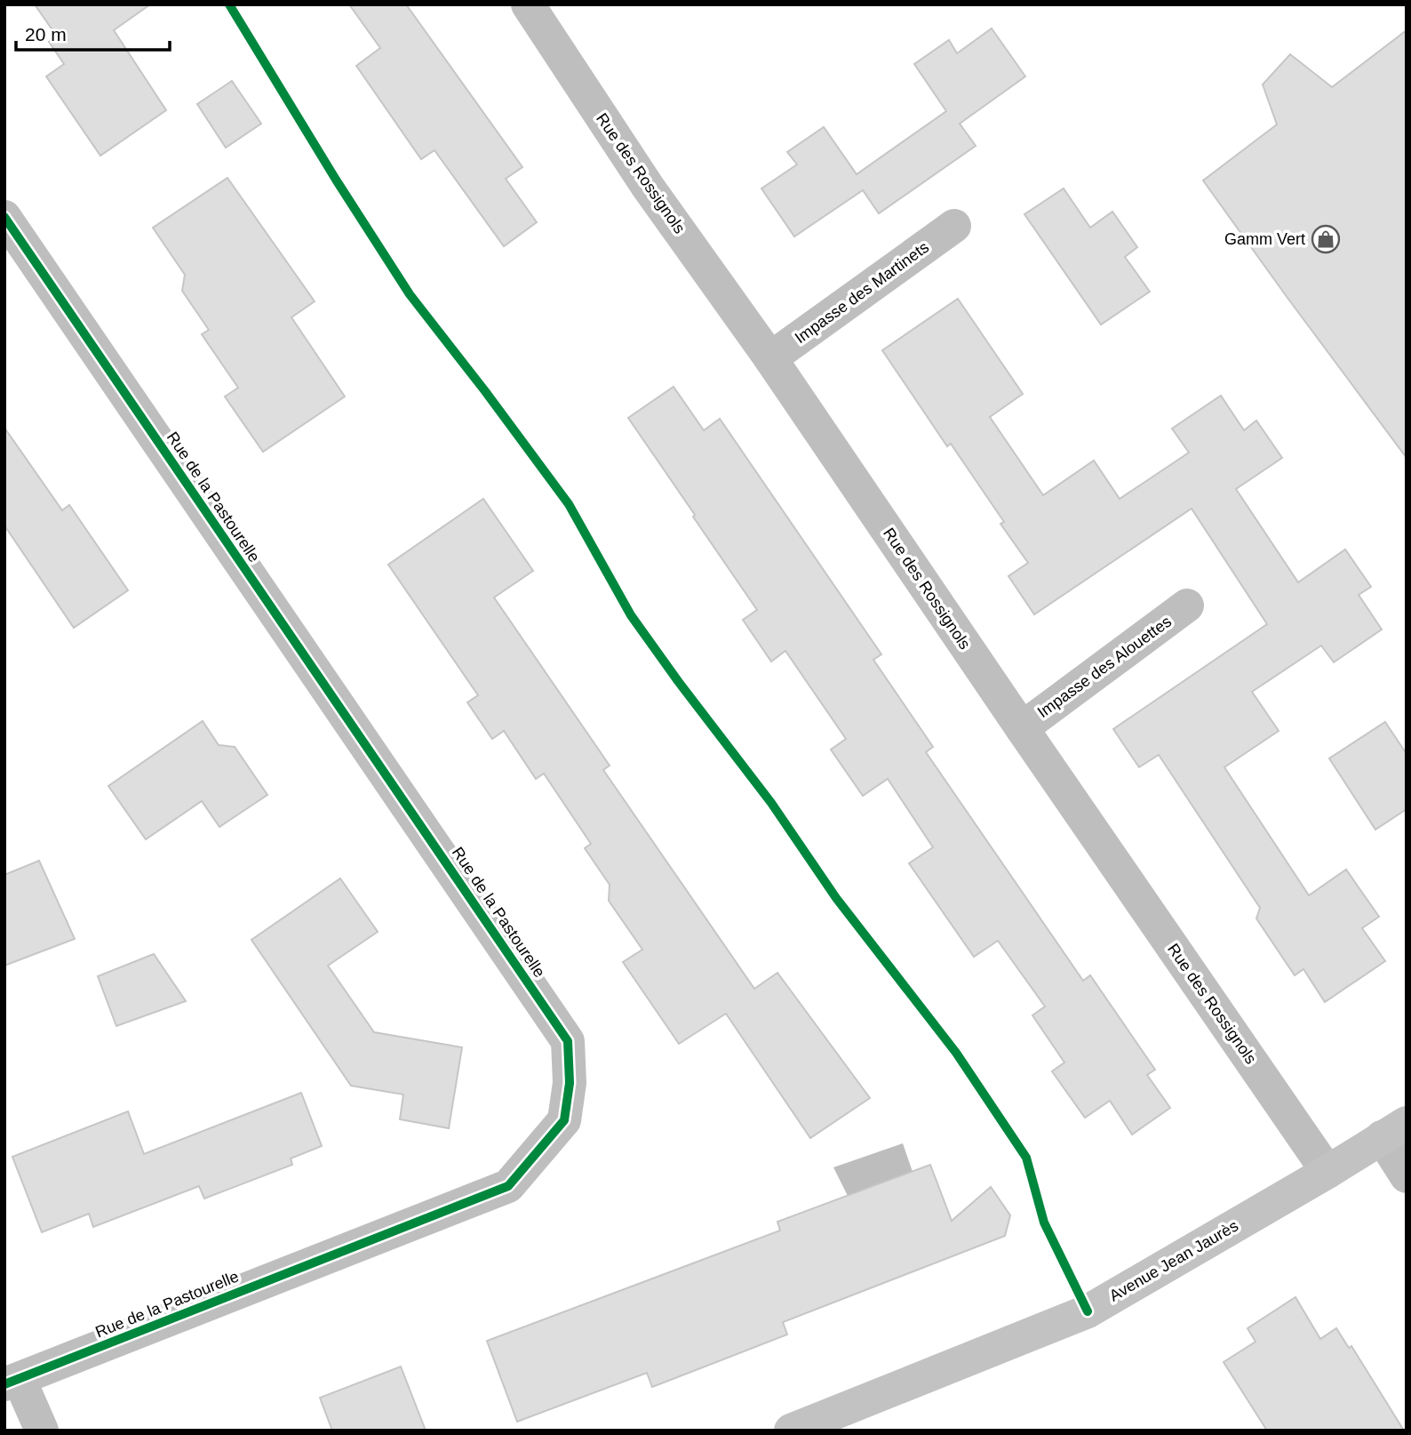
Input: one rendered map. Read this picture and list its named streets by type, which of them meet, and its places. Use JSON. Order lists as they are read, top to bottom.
{
  "streets": {
    "street": [
      "Rue des Rossignols",
      "Impasse des Martinets",
      "Rue de la Pastourelle",
      "Impasse des Alouettes",
      "Avenue Jean Jaurès"
    ]
  },
  "crossings": [
    ["Rue des Rossignols", "Impasse des Martinets"],
    ["Rue des Rossignols", "Impasse des Alouettes"],
    ["Rue des Rossignols", "Avenue Jean Jaurès"]
  ],
  "places": {
    "shop": ["Gamm Vert"]
  },
  "scale_bar": "20 m"
}
